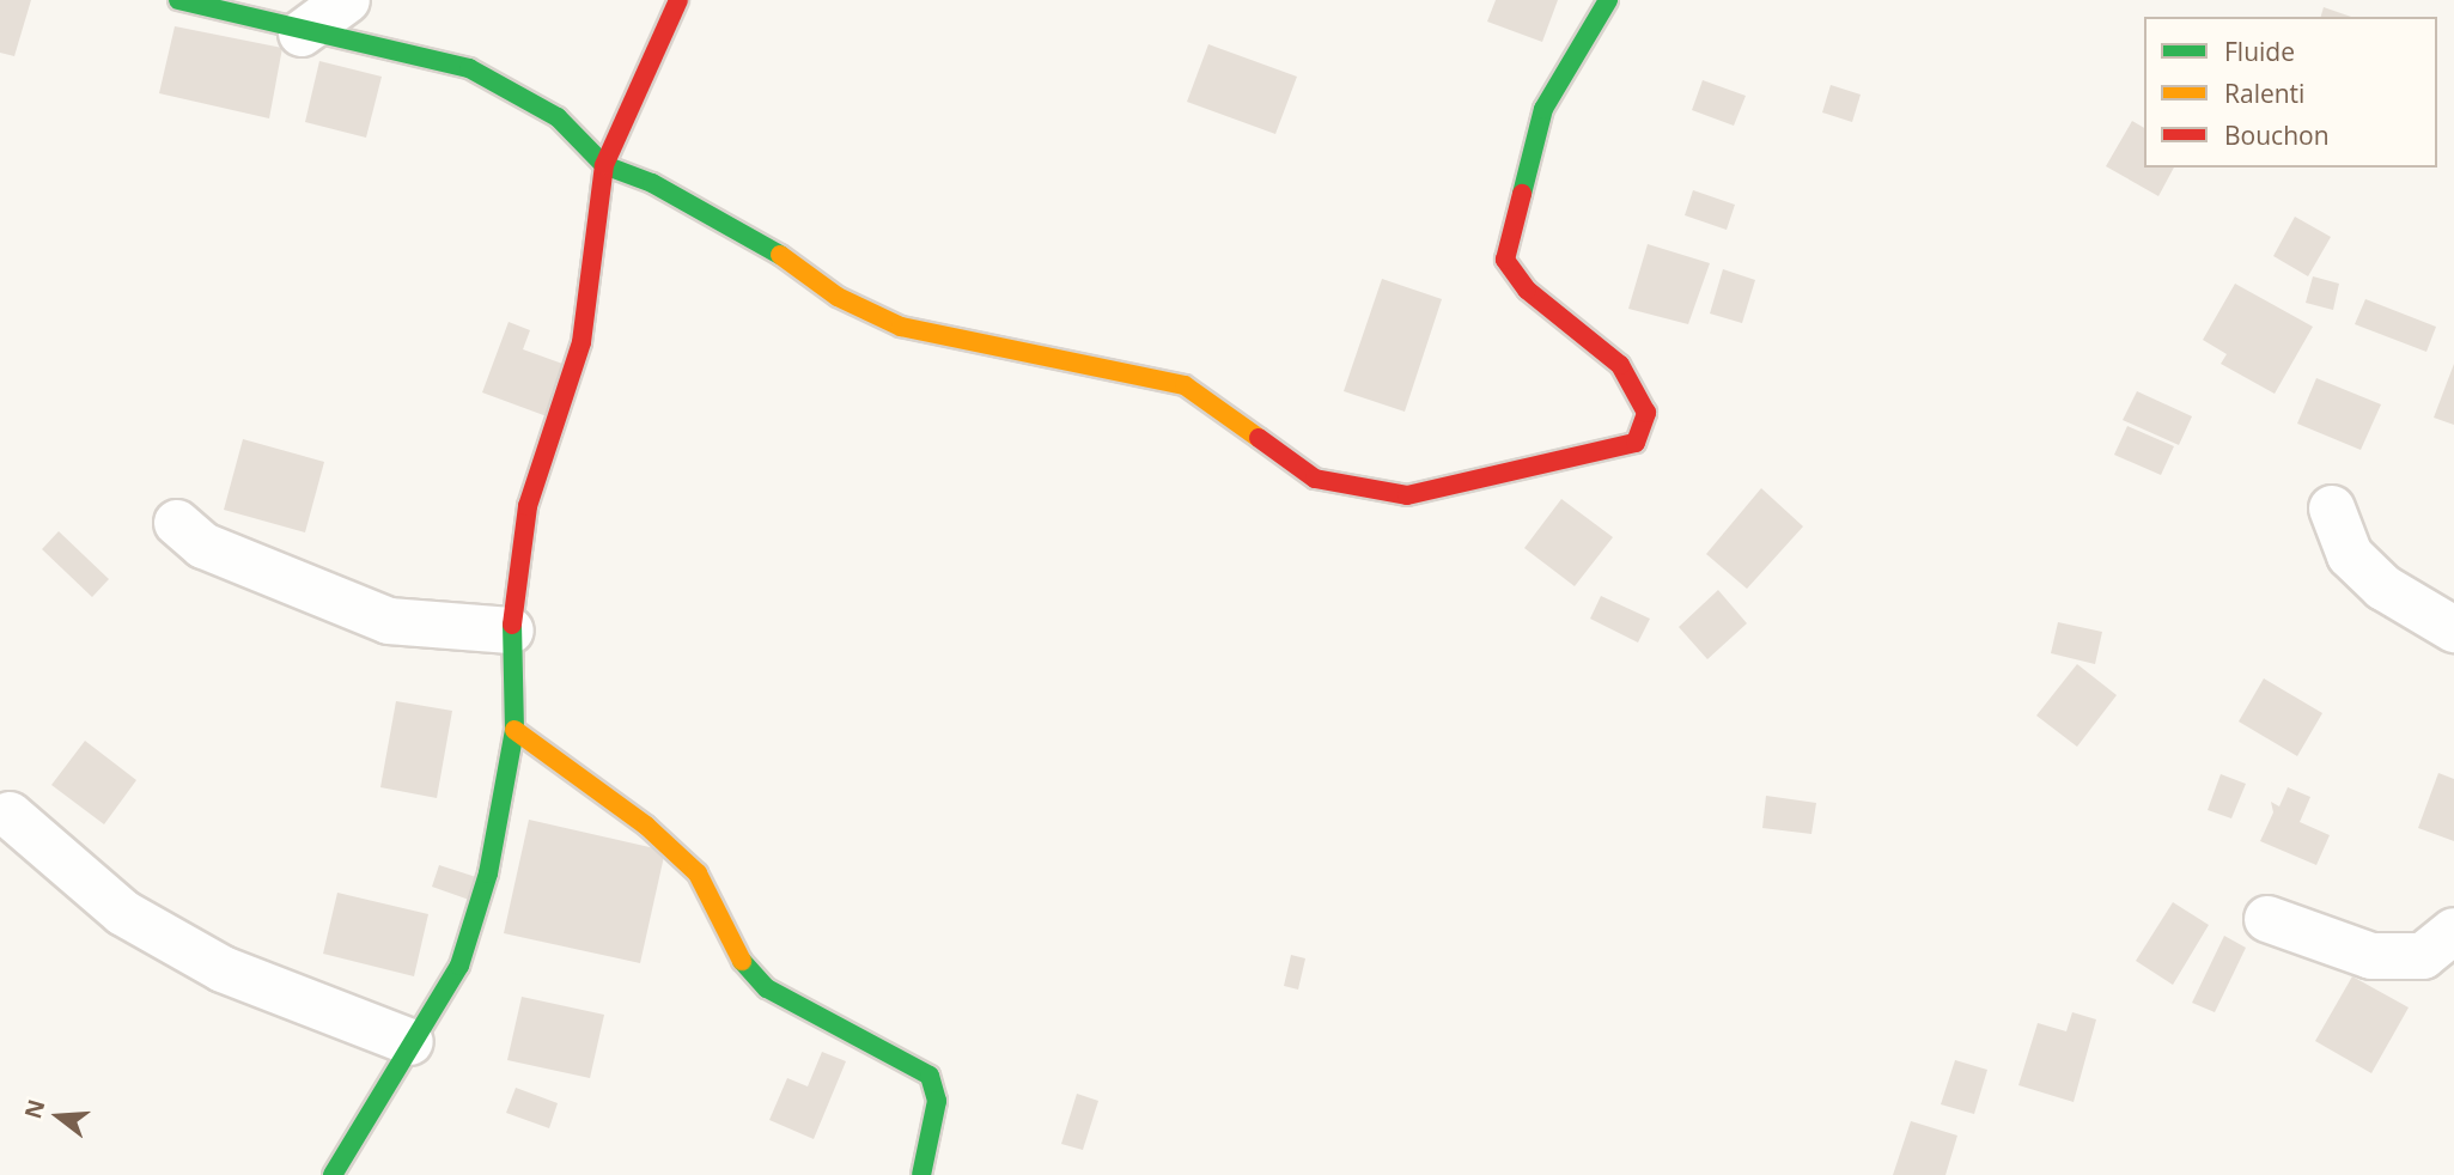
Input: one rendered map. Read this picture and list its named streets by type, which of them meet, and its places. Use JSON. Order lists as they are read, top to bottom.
{
  "legend": ["Fluide", "Ralenti", "Bouchon"],
  "north": "left"
}
